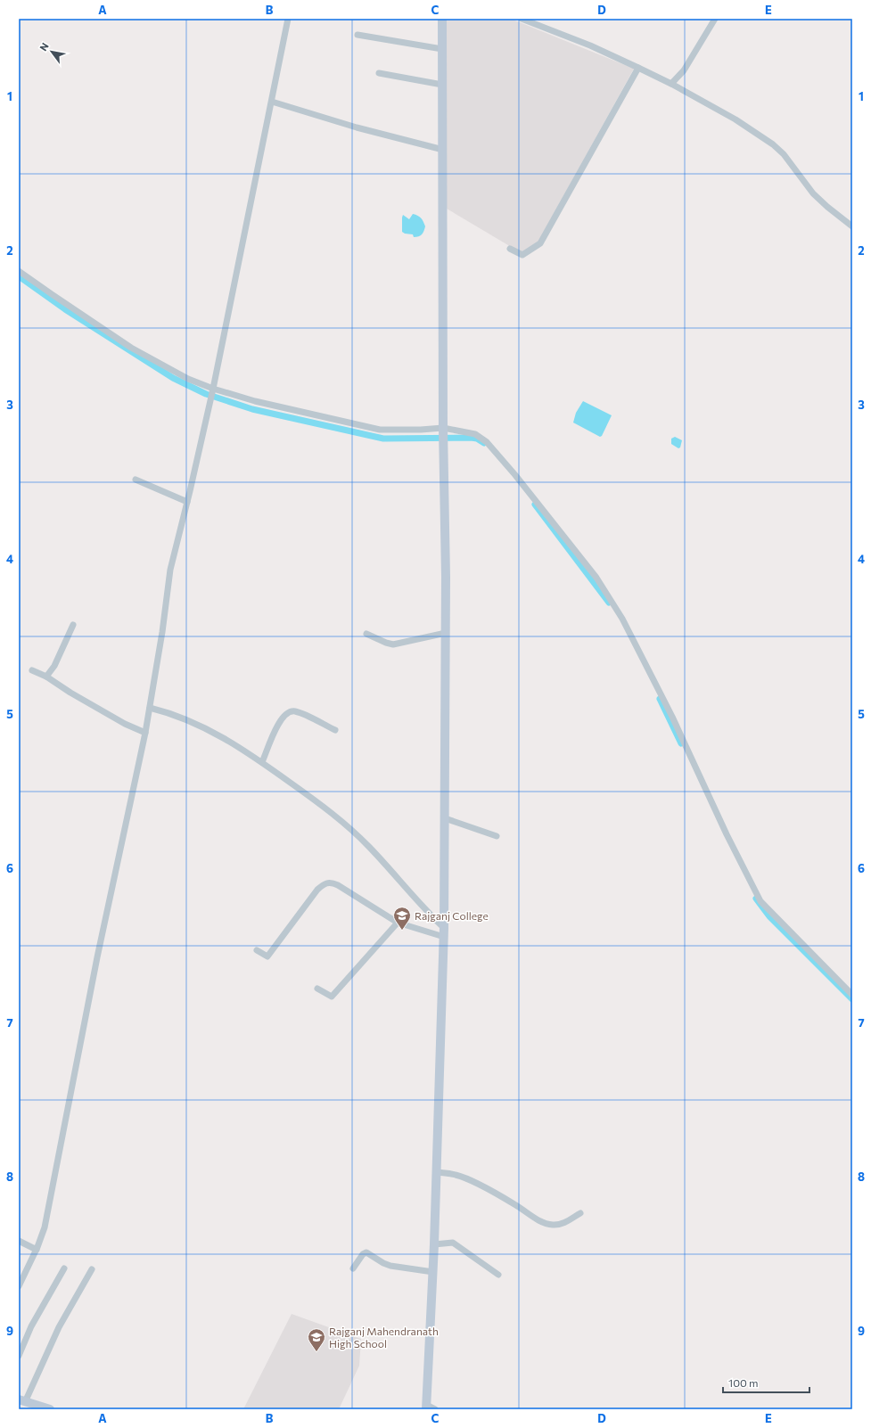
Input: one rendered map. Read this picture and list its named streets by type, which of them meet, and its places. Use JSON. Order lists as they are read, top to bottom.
{
  "places": {
    "school or university": ["Rajganj College", "Rajganj Mahendranath High School"]
  },
  "scale_bar": "100 m",
  "north": "top left",
  "grid": {
    "columns": [
      "A",
      "B",
      "C",
      "D",
      "E"
    ],
    "rows": [
      "1",
      "2",
      "3",
      "4",
      "5",
      "6",
      "7",
      "8",
      "9"
    ]
  }
}
